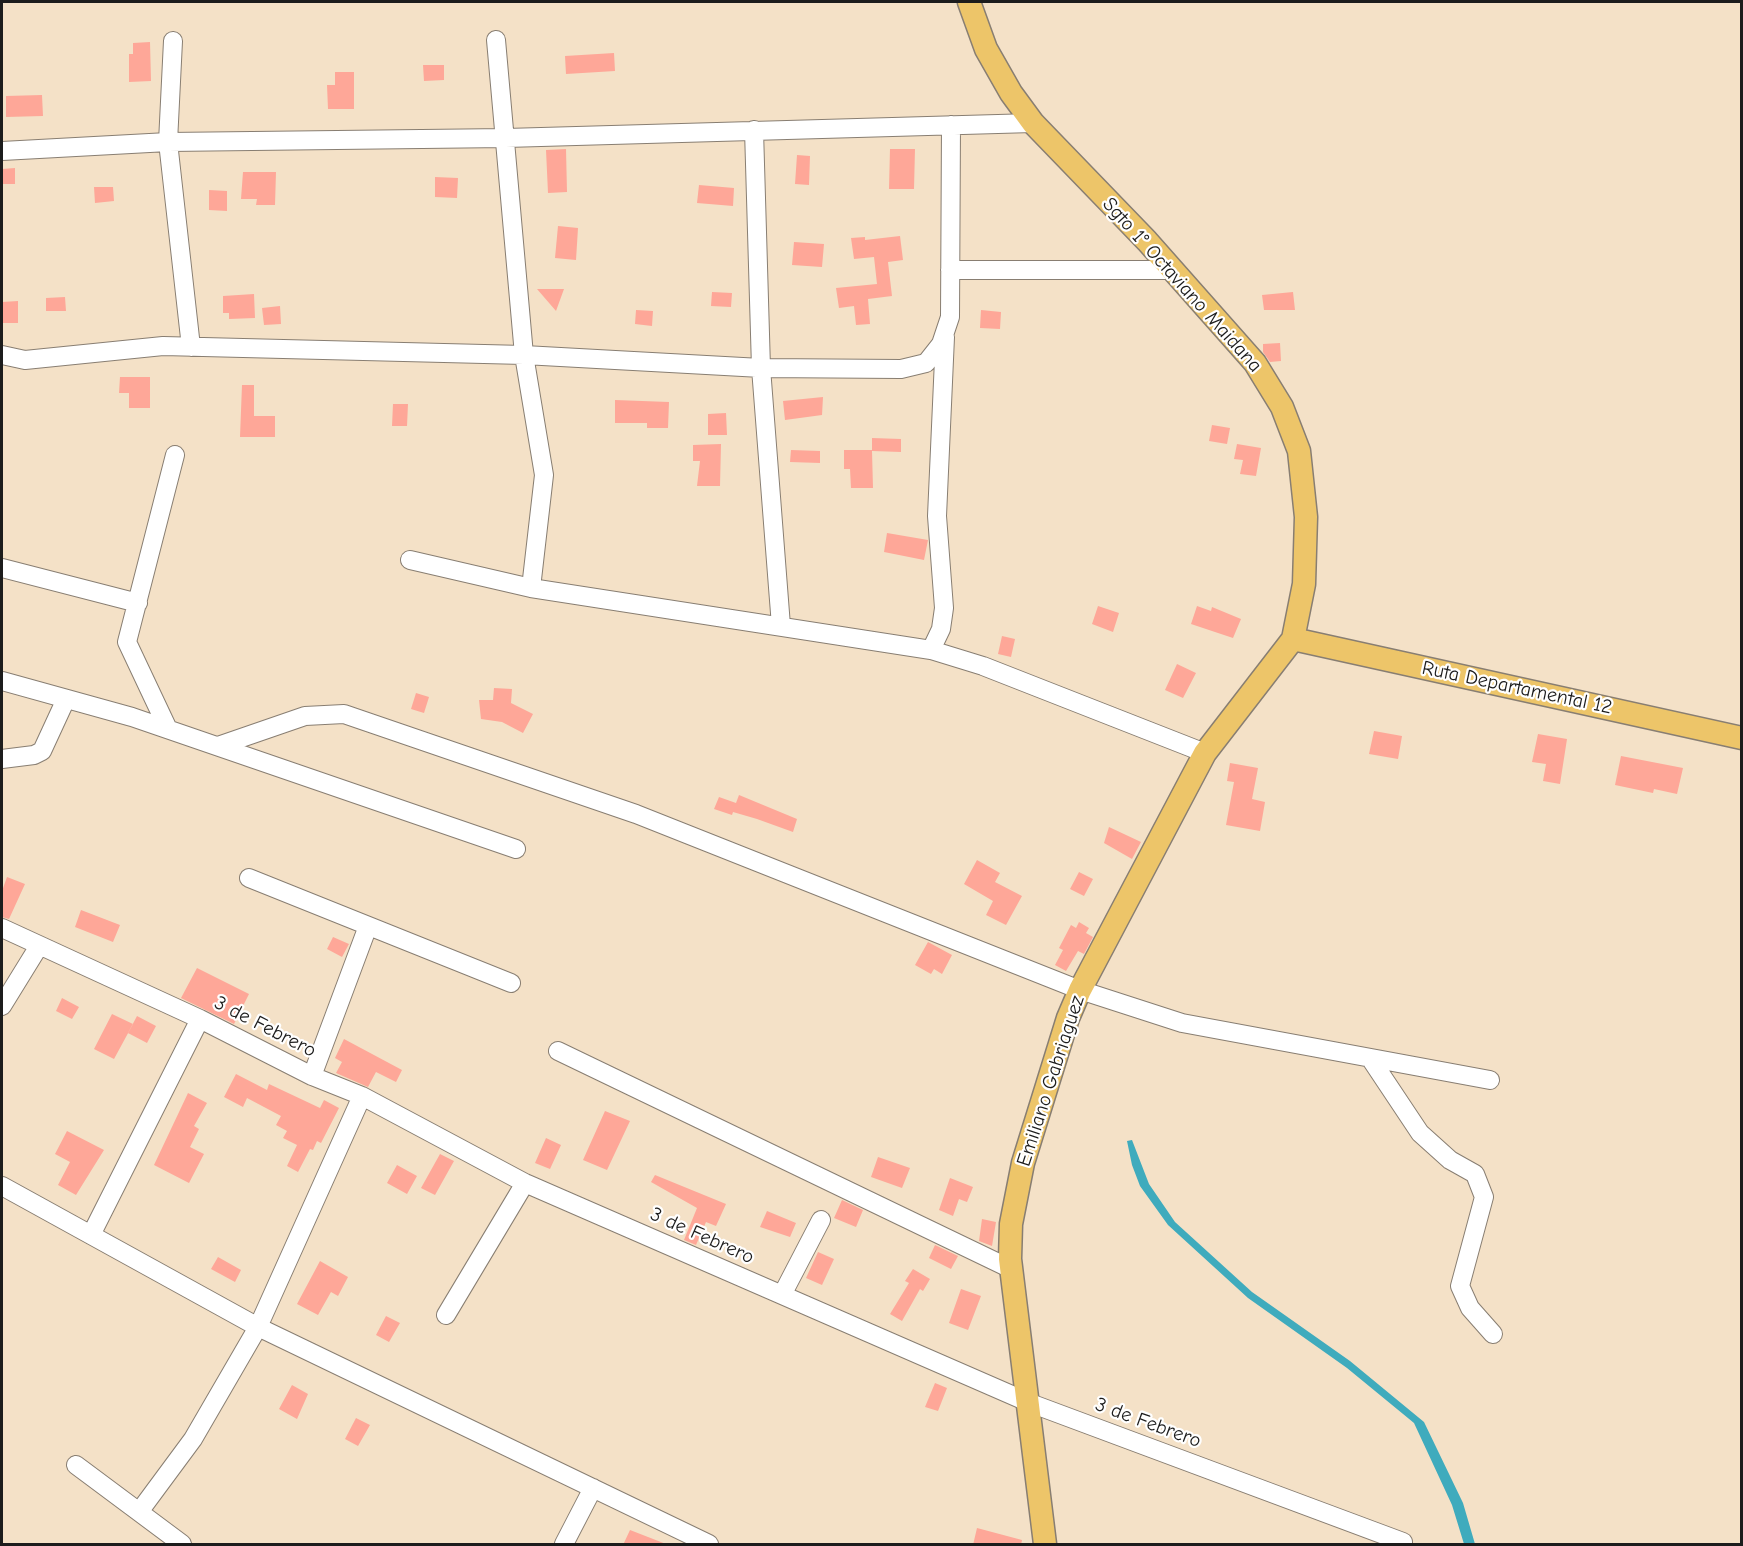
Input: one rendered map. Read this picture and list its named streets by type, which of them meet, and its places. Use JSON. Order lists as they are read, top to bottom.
{
  "streets": {
    "main road": ["Sgto 1° Octaviano Maidana", "Ruta Departamental 12", "Emiliano Gabriaguez"],
    "street": ["3 de Febrero"]
  },
  "crossings": [
    ["Sgto 1° Octaviano Maidana", "Ruta Departamental 12"],
    ["Sgto 1° Octaviano Maidana", "Emiliano Gabriaguez"],
    ["Ruta Departamental 12", "Emiliano Gabriaguez"],
    ["3 de Febrero", "Emiliano Gabriaguez"]
  ]
}
